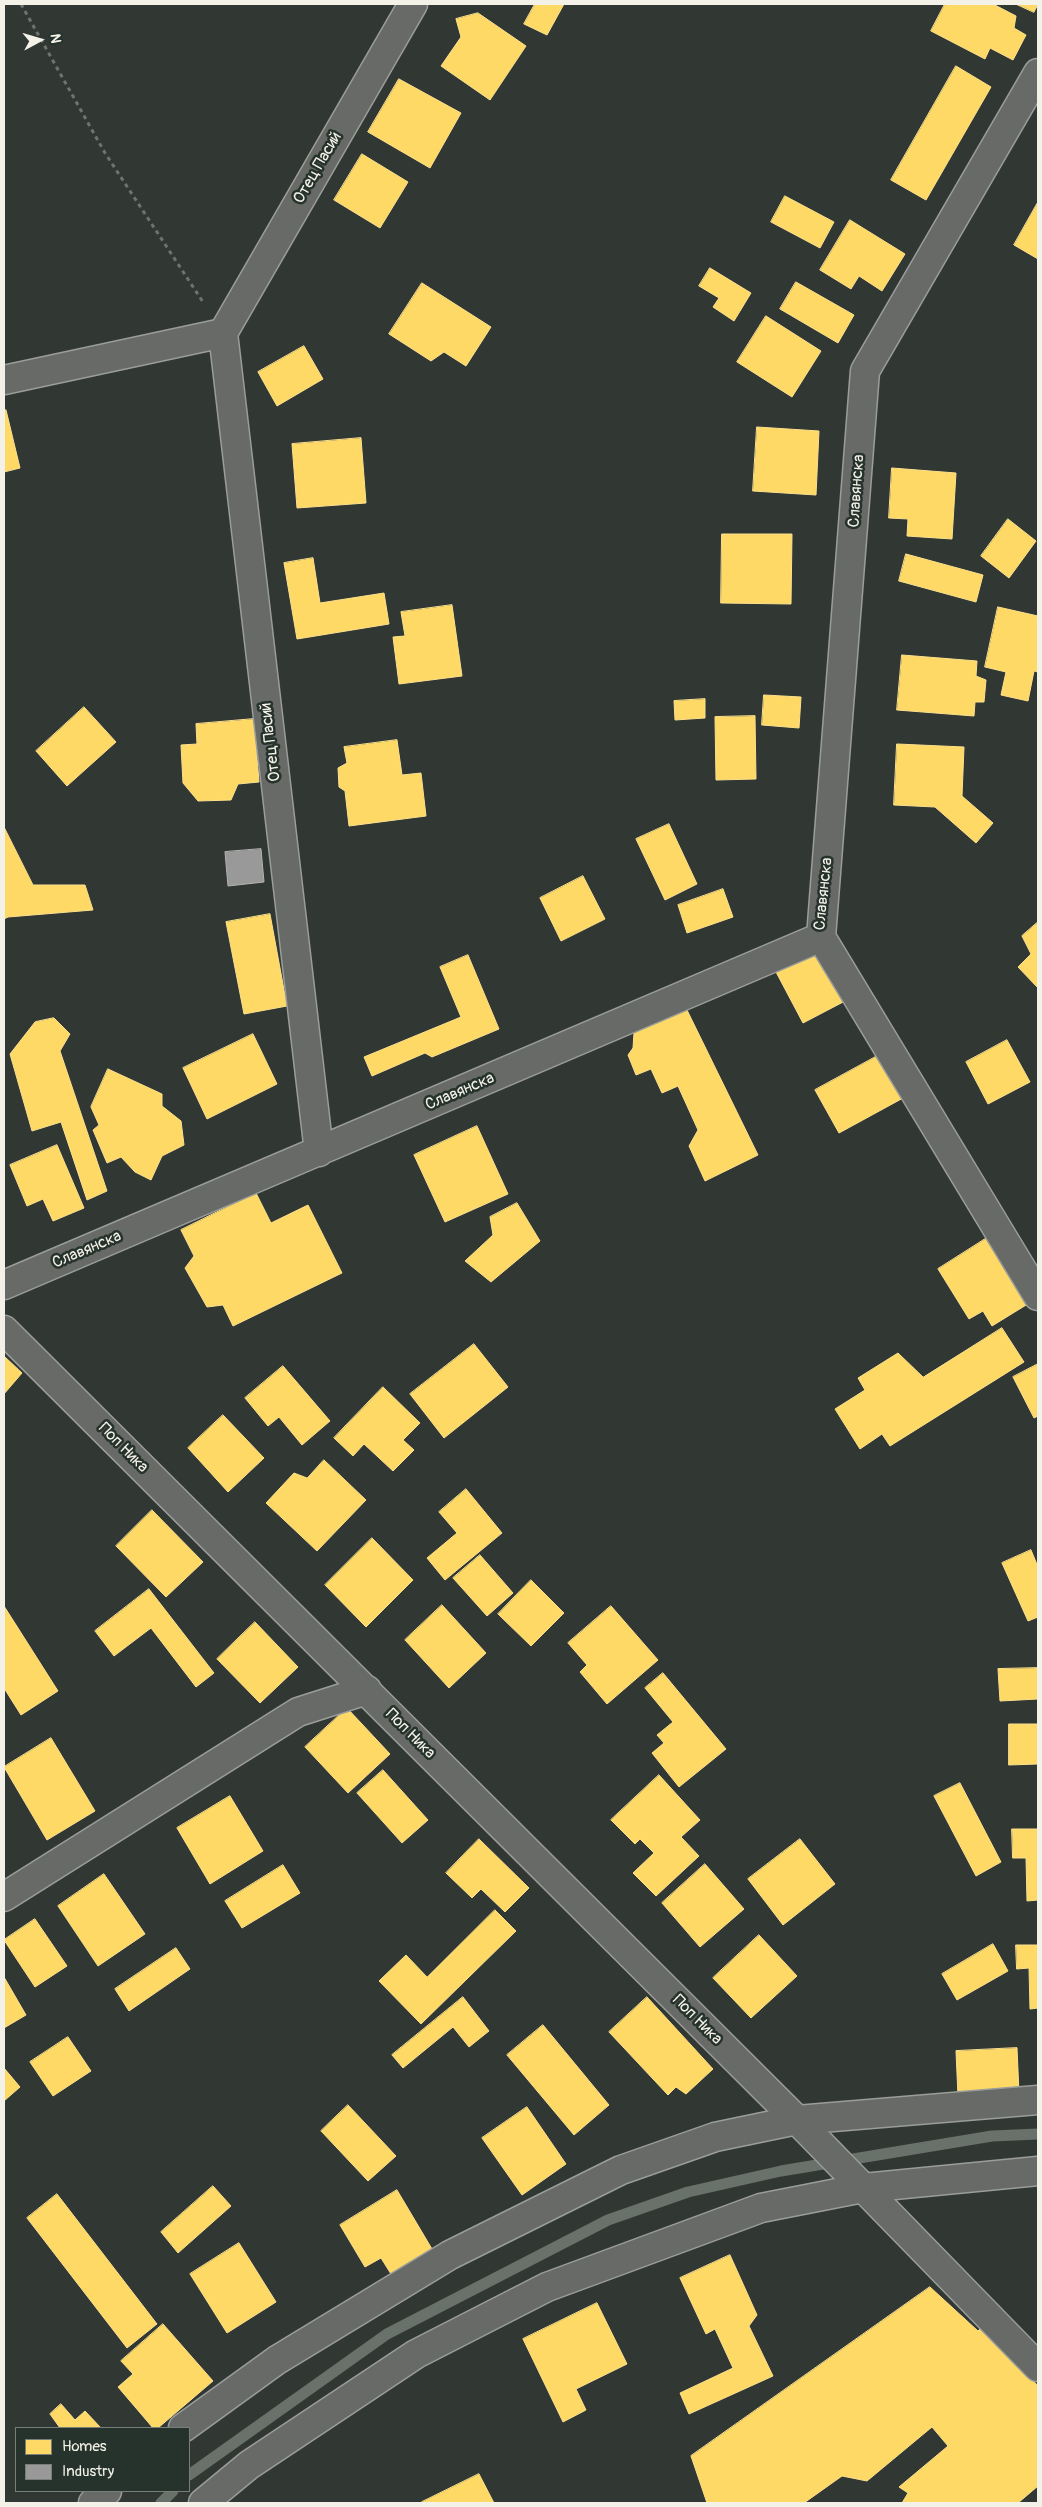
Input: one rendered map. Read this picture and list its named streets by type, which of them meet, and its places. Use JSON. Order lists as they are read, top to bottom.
{
  "streets": {
    "street": ["Отец Пасий", "Славянска", "Поп Ника"]
  },
  "crossings": [
    ["Отец Пасий", "Славянска"]
  ],
  "legend": ["Homes", "Industry"],
  "north": "right"
}
